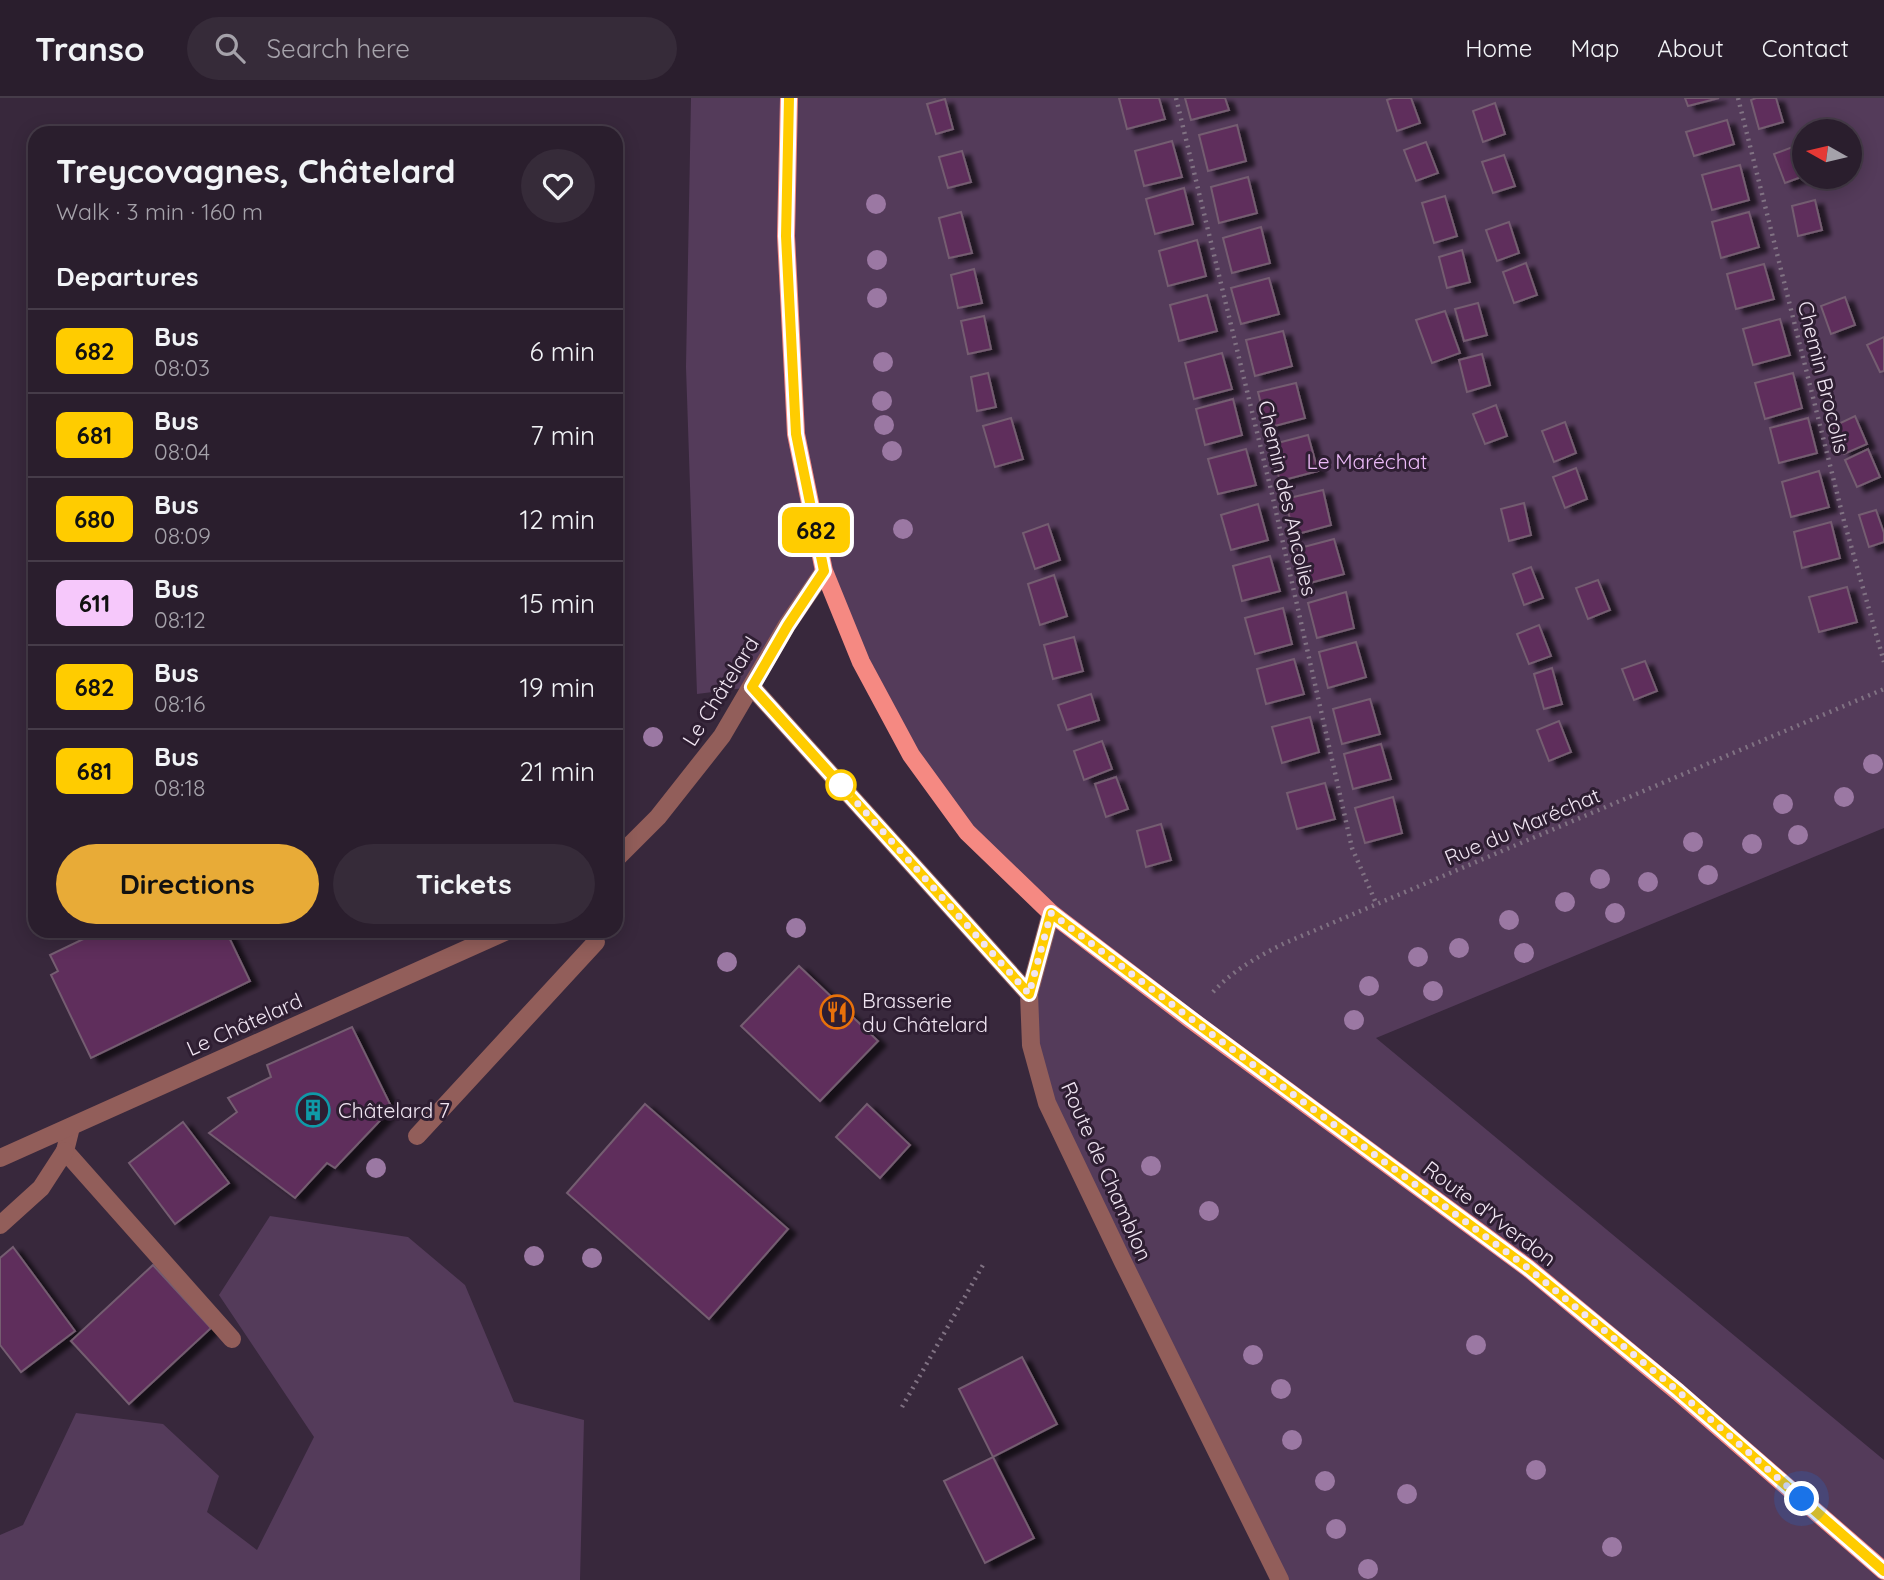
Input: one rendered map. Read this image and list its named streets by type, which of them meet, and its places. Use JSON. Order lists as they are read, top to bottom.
{
  "streets": {
    "main road": ["Route d'Yverdon"],
    "street": ["Le Châtelard", "Route de Chamblon"],
    "path": ["Chemin Brocolis", "Chemin des Ancolies", "Rue du Maréchat"]
  },
  "crossings": [
    ["Chemin des Ancolies", "Rue du Maréchat"],
    ["Rue du Maréchat", "Route d'Yverdon"],
    ["Route de Chamblon", "Route d'Yverdon"]
  ],
  "parks": ["Le Maréchat"],
  "places": {
    "restaurant": ["Brasserie du Châtelard"],
    "building": ["Châtelard 7"]
  },
  "lines": ["bus line 682"],
  "north": "left",
  "page": {
    "header": "Transo",
    "search": "Search here",
    "nav": [
      "Home",
      "Map",
      "About",
      "Contact"
    ],
    "on_map": "682",
    "heading": [
      ["Treycovagnes, Châtelard", "Walk · 3 min · 160 m"],
      "Departures"
    ],
    "list": [
      {
        "mark": "682",
        "name": "Bus",
        "note": "08:03",
        "value": "6 min"
      },
      {
        "mark": "681",
        "name": "Bus",
        "note": "08:04",
        "value": "7 min"
      },
      {
        "mark": "680",
        "name": "Bus",
        "note": "08:09",
        "value": "12 min"
      },
      {
        "mark": "611",
        "name": "Bus",
        "note": "08:12",
        "value": "15 min"
      },
      {
        "mark": "682",
        "name": "Bus",
        "note": "08:16",
        "value": "19 min"
      },
      {
        "mark": "681",
        "name": "Bus",
        "note": "08:18",
        "value": "21 min"
      }
    ],
    "buttons": ["Directions", "Tickets"]
  }
}
